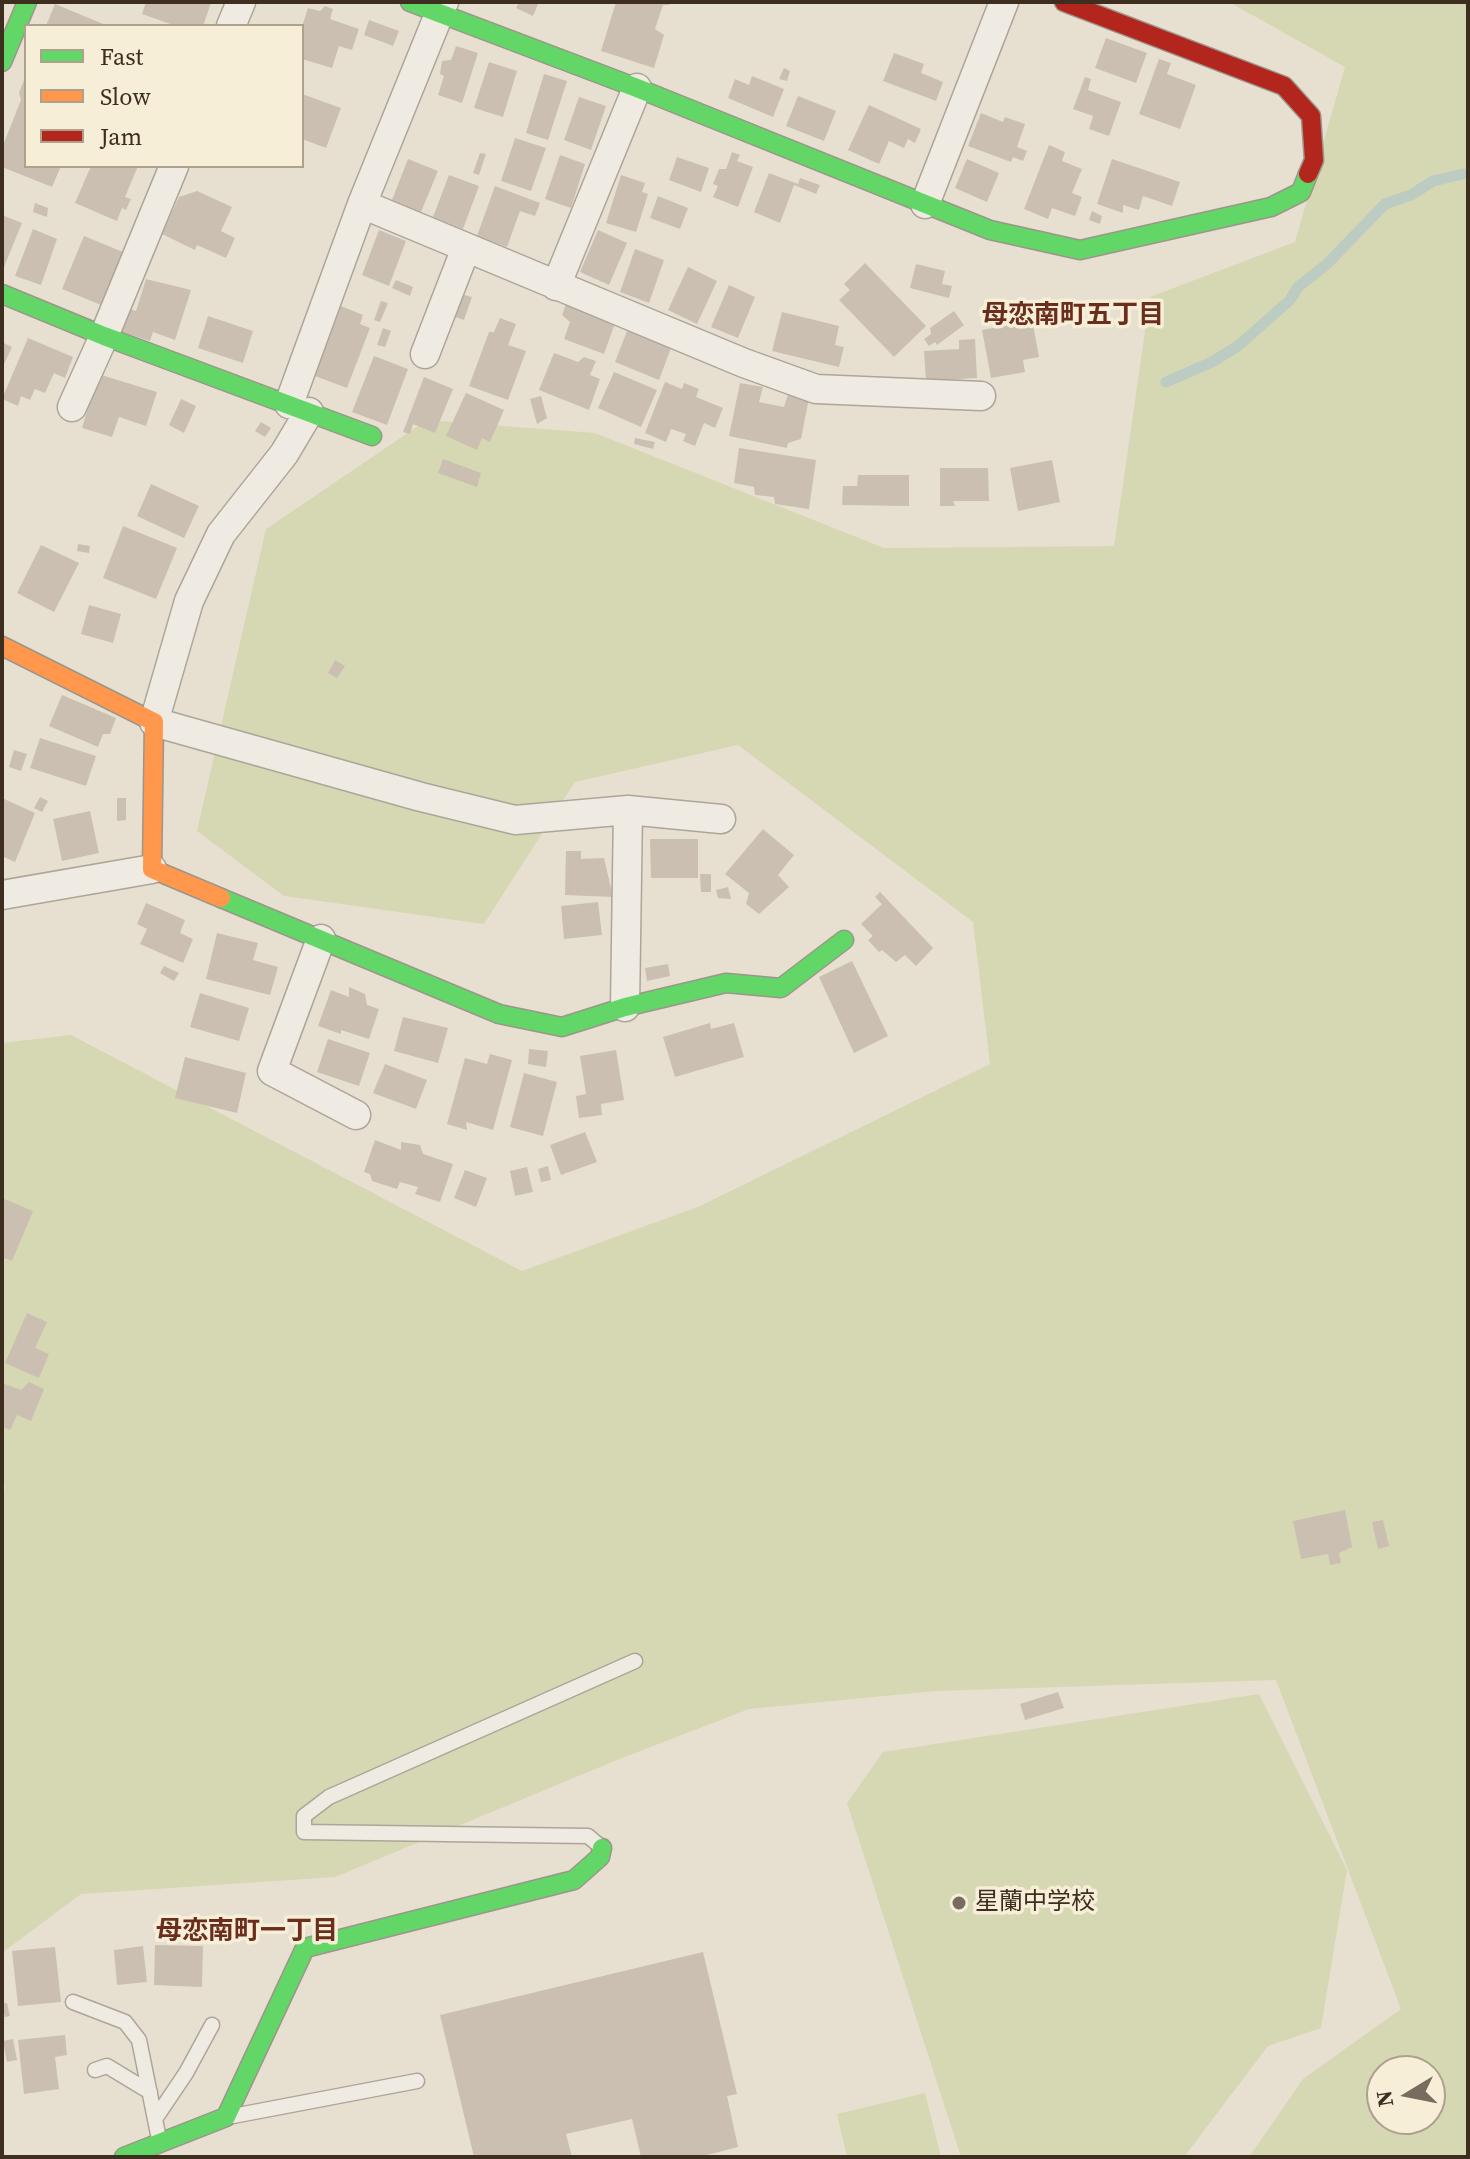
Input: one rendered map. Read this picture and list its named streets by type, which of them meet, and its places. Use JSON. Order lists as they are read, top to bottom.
{
  "districts": ["母恋南町五丁目", "母恋南町一丁目"],
  "places": ["星蘭中学校"],
  "legend": ["Fast", "Slow", "Jam"],
  "north": "left"
}
